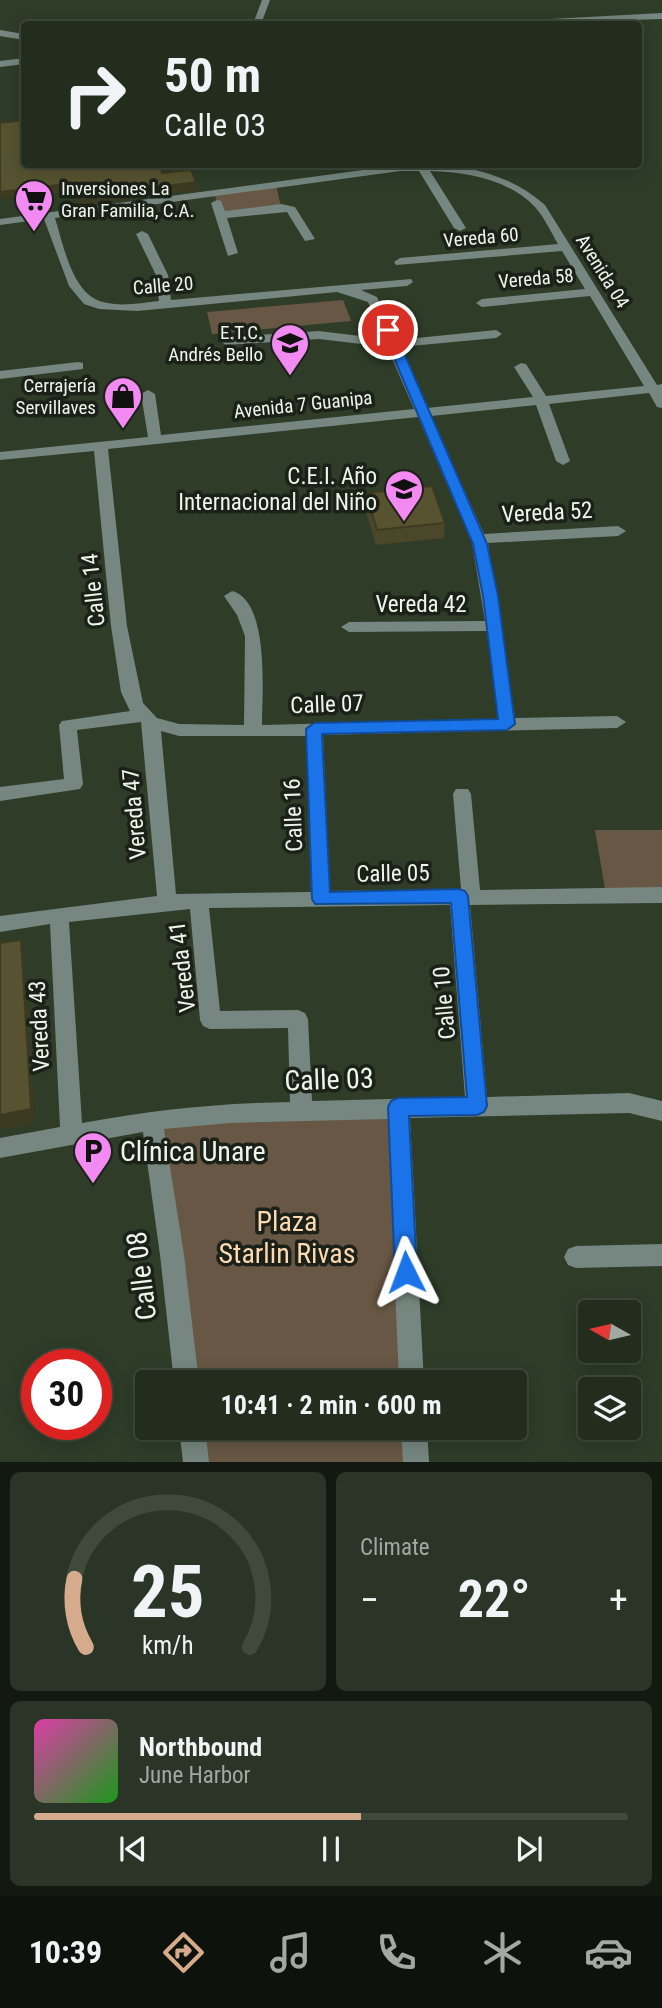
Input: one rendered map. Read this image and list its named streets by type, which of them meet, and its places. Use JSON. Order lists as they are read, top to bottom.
{
  "streets": {
    "street": [
      "Vereda 60",
      "Avenida 04",
      "Vereda 58",
      "Calle 20",
      "Avenida 7 Guanipa",
      "Vereda 52",
      "Calle 14",
      "Vereda 42",
      "Calle 07",
      "Vereda 47",
      "Calle 16",
      "Calle 05",
      "Vereda 41",
      "Calle 10",
      "Vereda 43",
      "Calle 03",
      "Calle 08"
    ]
  },
  "crossings": [
    ["Vereda 60", "Avenida 04"],
    ["Avenida 04", "Vereda 58"],
    ["Avenida 04", "Calle 20"],
    ["Avenida 04", "Avenida 7 Guanipa"],
    ["Calle 20", "Avenida 7 Guanipa"],
    ["Calle 20", "Vereda 52"],
    ["Calle 20", "Vereda 42"],
    ["Calle 20", "Calle 07"],
    ["Avenida 7 Guanipa", "Calle 14"],
    ["Calle 14", "Calle 07"],
    ["Calle 14", "Vereda 47"],
    ["Calle 07", "Vereda 47"],
    ["Calle 07", "Calle 16"],
    ["Vereda 47", "Calle 05"],
    ["Calle 16", "Calle 05"],
    ["Calle 05", "Vereda 41"],
    ["Calle 05", "Calle 10"],
    ["Calle 05", "Vereda 43"],
    ["Vereda 41", "Calle 03"],
    ["Calle 10", "Calle 03"],
    ["Vereda 43", "Calle 03"],
    ["Calle 03", "Calle 08"]
  ],
  "parks": ["Plaza Starlin Rivas"],
  "places": {
    "supermarket": ["Inversiones La Gran Familia, C.A."],
    "school or university": ["E.T.C. Andrés Bello", "C.E.I. Año Internacional del Niño"],
    "shop": ["Cerrajería Servillaves"],
    "parking": ["Clínica Unare"]
  },
  "north": "left",
  "page": {
    "turn": ["50 m", "Calle 03"],
    "limit": "30",
    "trip": "10:41 · 2 min · 600 m",
    "tile": "Climate",
    "heat": ["−", "22°", "+"],
    "song": ["Northbound", "June Harbor"],
    "tabs": "10:39",
    "gauge": ["25", "km/h"]
  }
}
